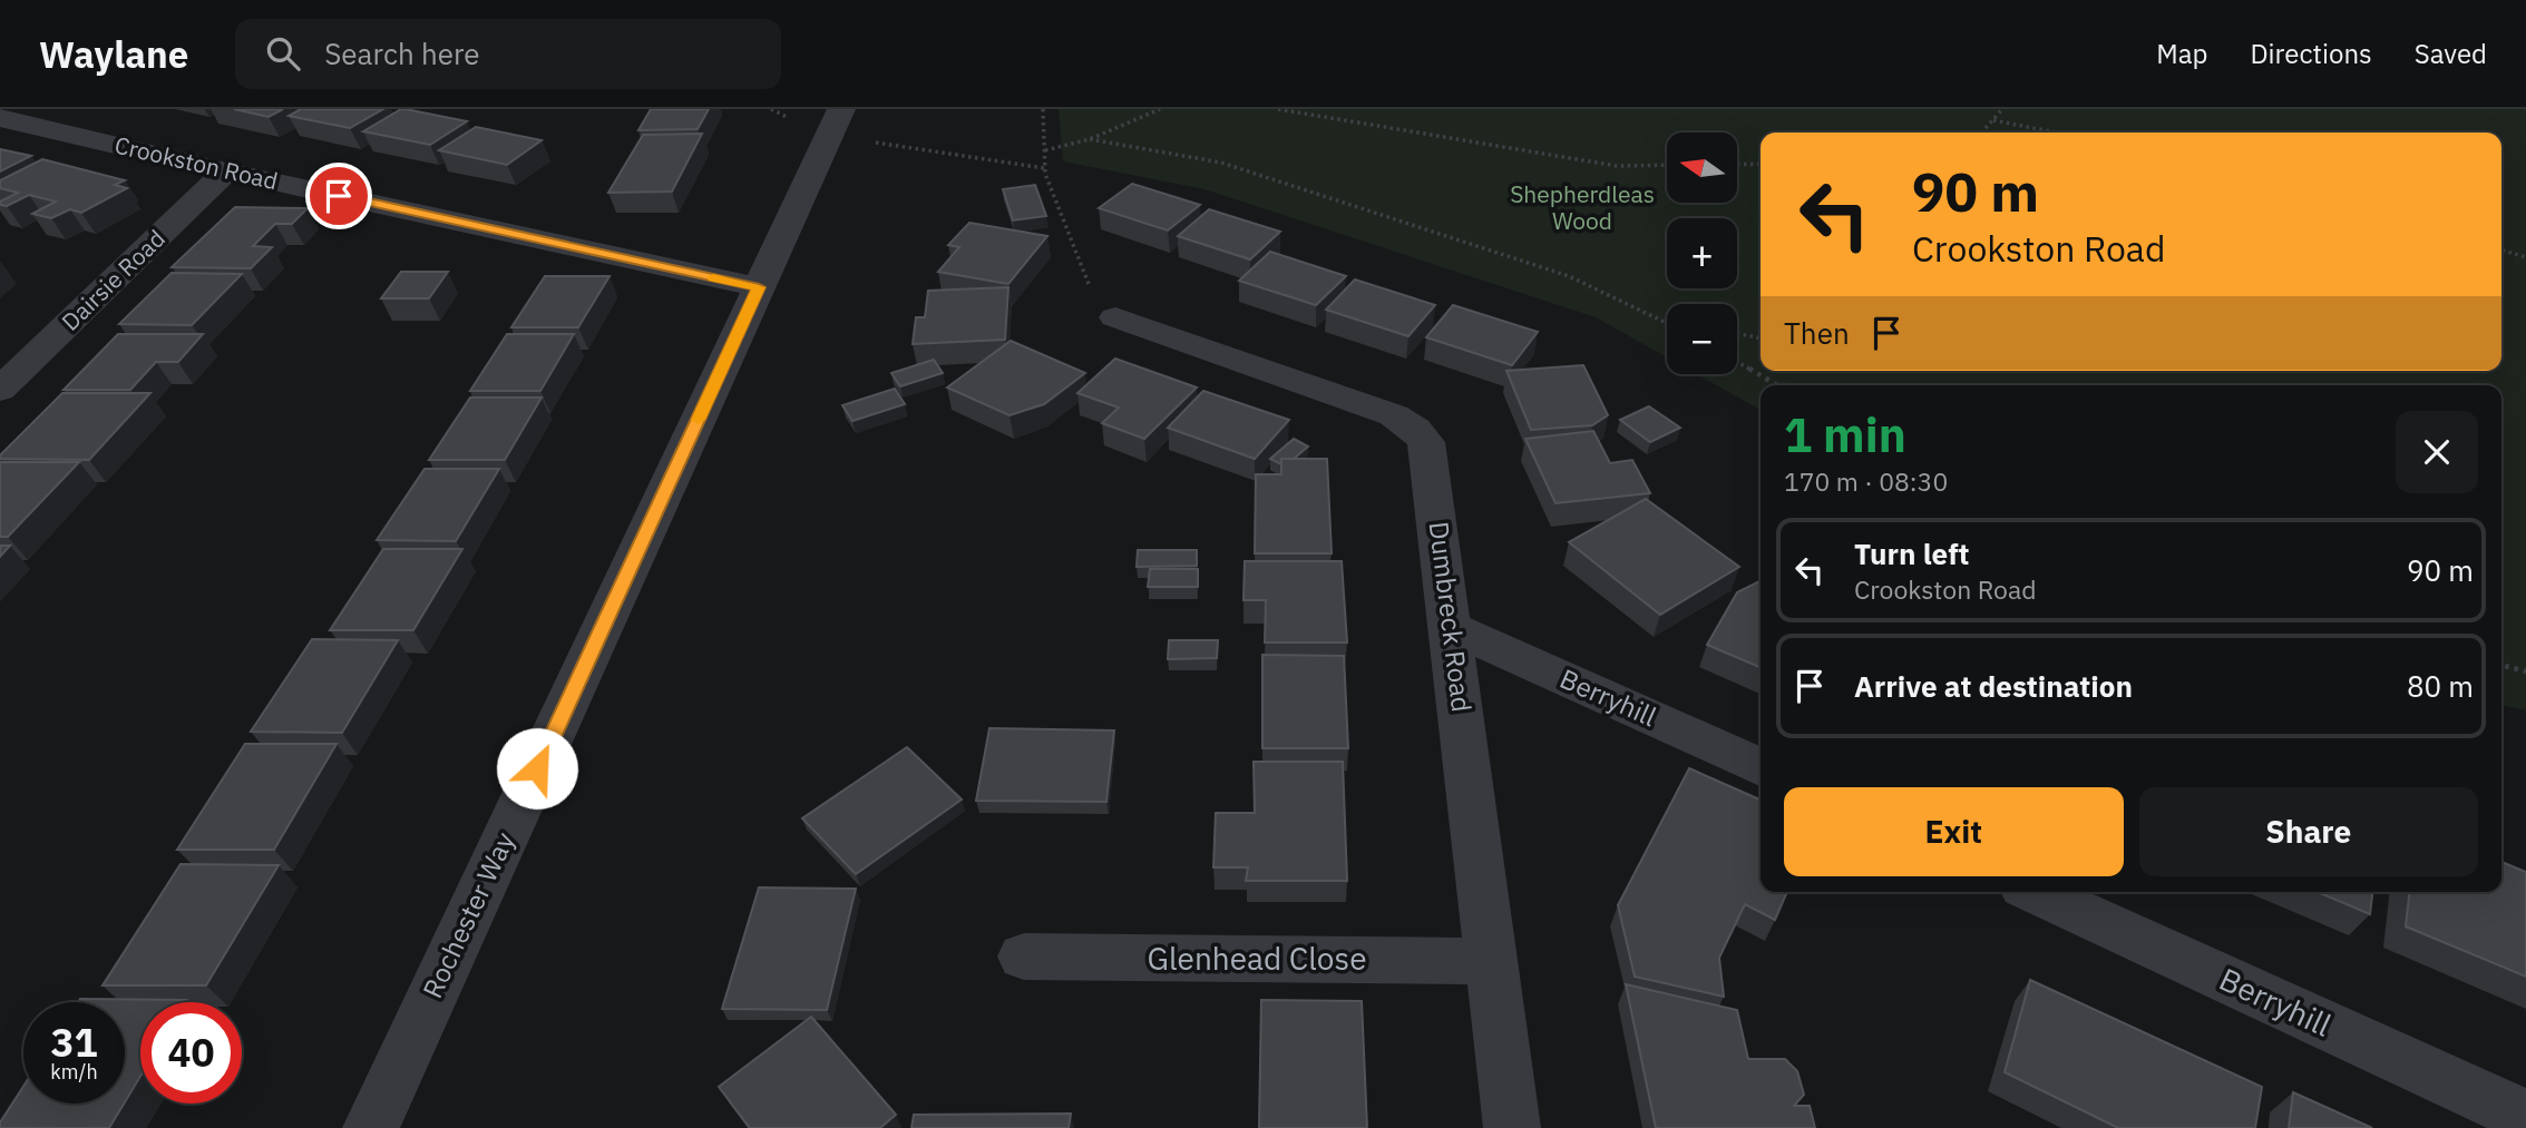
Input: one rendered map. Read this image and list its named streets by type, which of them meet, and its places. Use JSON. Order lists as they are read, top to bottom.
{
  "streets": {
    "street": [
      "Crookston Road",
      "Dairsie Road",
      "Dumbreck Road",
      "Berryhill",
      "Rochester Way",
      "Glenhead Close"
    ]
  },
  "crossings": [
    ["Crookston Road", "Dairsie Road"],
    ["Crookston Road", "Rochester Way"],
    ["Dumbreck Road", "Berryhill"],
    ["Dumbreck Road", "Glenhead Close"]
  ],
  "parks": ["Shepherdleas Wood"],
  "north": "left",
  "page": {
    "header": "Waylane",
    "search": "Search here",
    "nav": ["Map", "Directions", "Saved"],
    "map_buttons": ["+", "−"],
    "turn": ["90 m", "Crookston Road"],
    "then": "Then",
    "heading": ["1 min", "170 m · 08:30"],
    "list": [
      {
        "name": "Turn left",
        "note": "Crookston Road",
        "value": "90 m"
      },
      {
        "name": "Arrive at destination",
        "value": "80 m"
      }
    ],
    "buttons": ["Exit", "Share"],
    "speed": "31 km/h",
    "limit": "40"
  }
}
